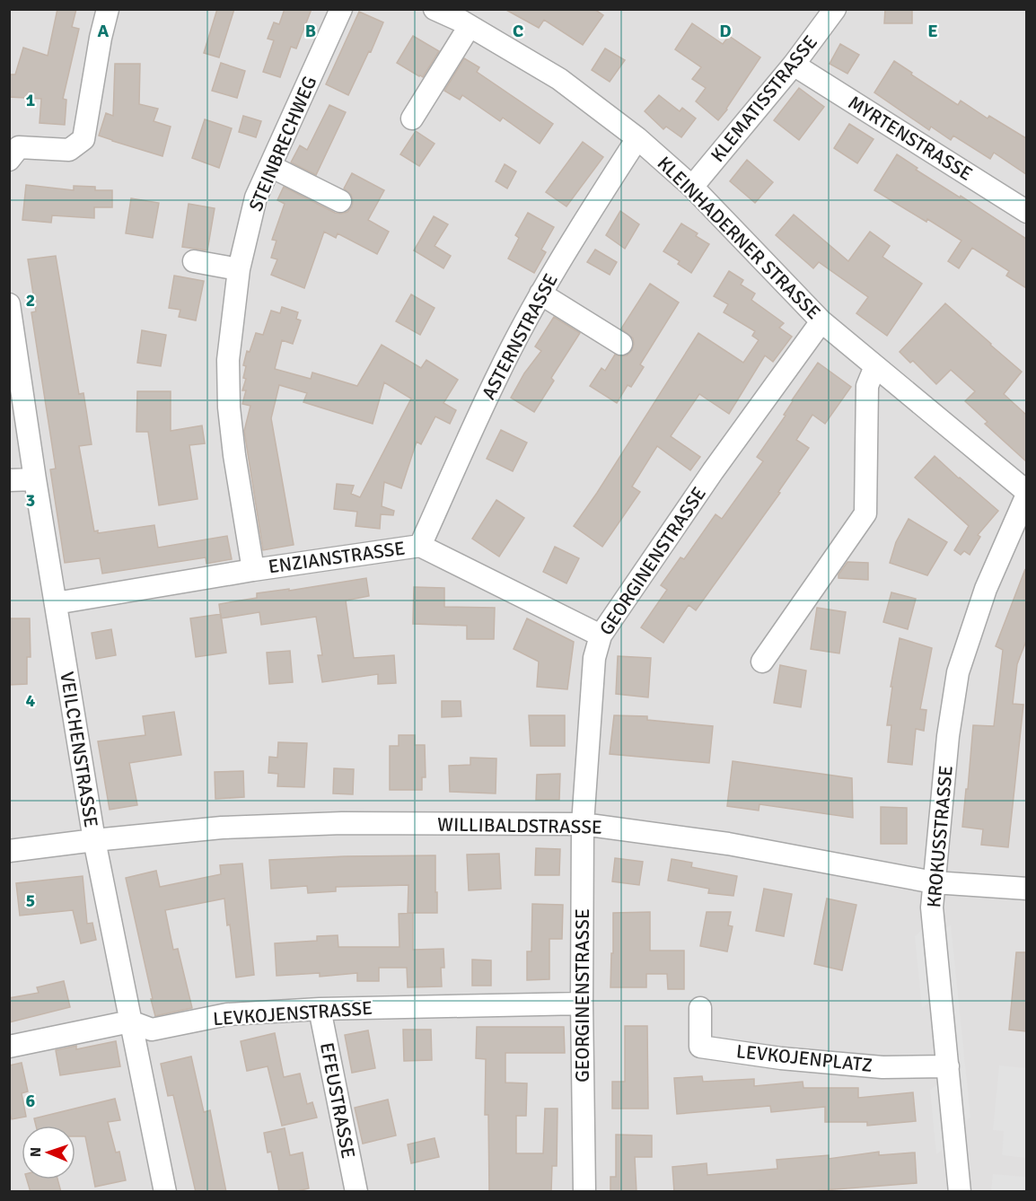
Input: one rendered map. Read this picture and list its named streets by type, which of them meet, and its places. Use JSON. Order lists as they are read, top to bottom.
{
  "streets": {
    "street": [
      "KLEMATISSTRASSE",
      "MYRTENSTRASSE",
      "STEINBRECHWEG",
      "KLEINHADERNER STRASSE",
      "ASTERNSTRASSE",
      "ENZIANSTRASSE",
      "GEORGINENSTRASSE",
      "VEILCHENSTRASSE",
      "WILLIBALDSTRASSE",
      "KROKUSSTRASSE",
      "LEVKOJENSTRASSE",
      "LEVKOJENPLATZ",
      "EFEUSTRASSE"
    ]
  },
  "crossings": [
    ["KLEMATISSTRASSE", "MYRTENSTRASSE"],
    ["KLEMATISSTRASSE", "KLEINHADERNER STRASSE"],
    ["STEINBRECHWEG", "ENZIANSTRASSE"],
    ["KLEINHADERNER STRASSE", "ASTERNSTRASSE"],
    ["KLEINHADERNER STRASSE", "GEORGINENSTRASSE"],
    ["KLEINHADERNER STRASSE", "KROKUSSTRASSE"],
    ["ASTERNSTRASSE", "ENZIANSTRASSE"],
    ["ENZIANSTRASSE", "GEORGINENSTRASSE"],
    ["ENZIANSTRASSE", "VEILCHENSTRASSE"],
    ["GEORGINENSTRASSE", "WILLIBALDSTRASSE"],
    ["GEORGINENSTRASSE", "LEVKOJENSTRASSE"],
    ["VEILCHENSTRASSE", "WILLIBALDSTRASSE"],
    ["VEILCHENSTRASSE", "LEVKOJENSTRASSE"],
    ["WILLIBALDSTRASSE", "KROKUSSTRASSE"],
    ["KROKUSSTRASSE", "LEVKOJENPLATZ"],
    ["LEVKOJENSTRASSE", "EFEUSTRASSE"]
  ],
  "north": "left",
  "grid": {
    "columns": [
      "A",
      "B",
      "C",
      "D",
      "E"
    ],
    "rows": [
      "1",
      "2",
      "3",
      "4",
      "5",
      "6"
    ]
  }
}
